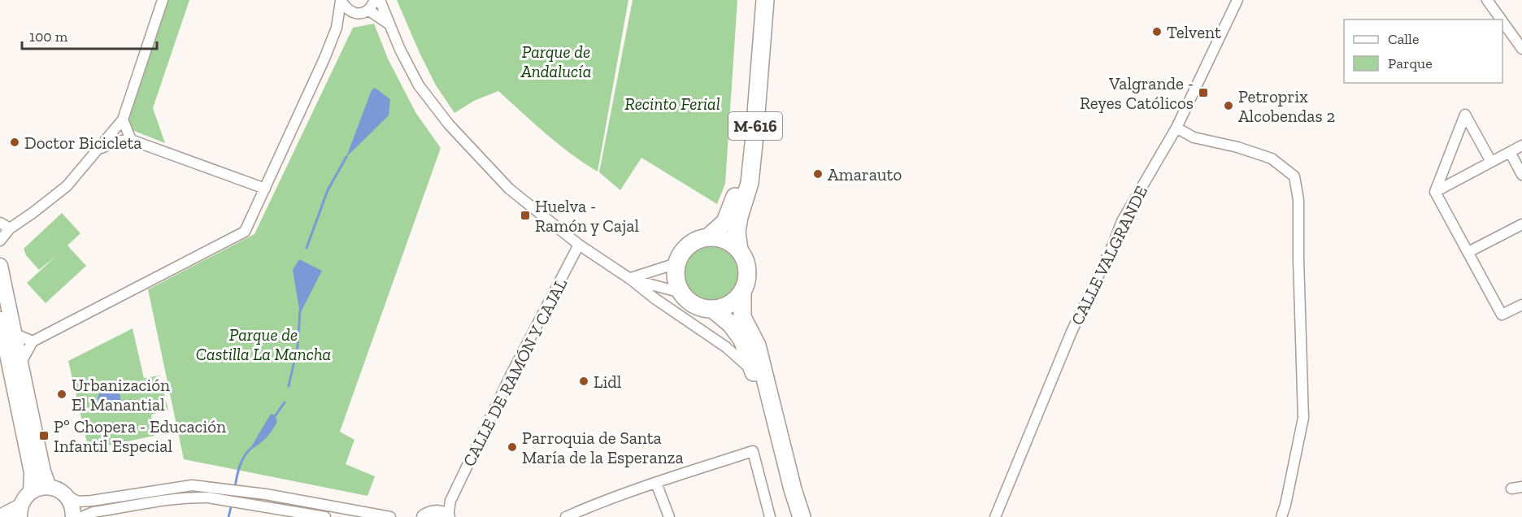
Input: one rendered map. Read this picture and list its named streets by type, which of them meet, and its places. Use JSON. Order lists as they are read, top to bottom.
{
  "streets": {
    "highway": ["M-616"],
    "street": ["CALLE VALGRANDE", "CALLE DE RAMÓN Y CAJAL"]
  },
  "parks": ["Parque de Andalucía", "Recinto Ferial", "Parque de Castilla La Mancha"],
  "places": {
    "other": [
      "Telvent",
      "Petroprix Alcobendas 2",
      "Doctor Bicicleta",
      "Amarauto",
      "Lidl",
      "Urbanización El Manantial",
      "Parroquia de Santa María de la Esperanza"
    ],
    "transit": ["Valgrande - Reyes Católicos", "Huelva - Ramón y Cajal", "Pº Chopera - Educación Infantil Especial"]
  },
  "legend": ["Calle", "Parque"],
  "scale_bar": "100 m"
}
